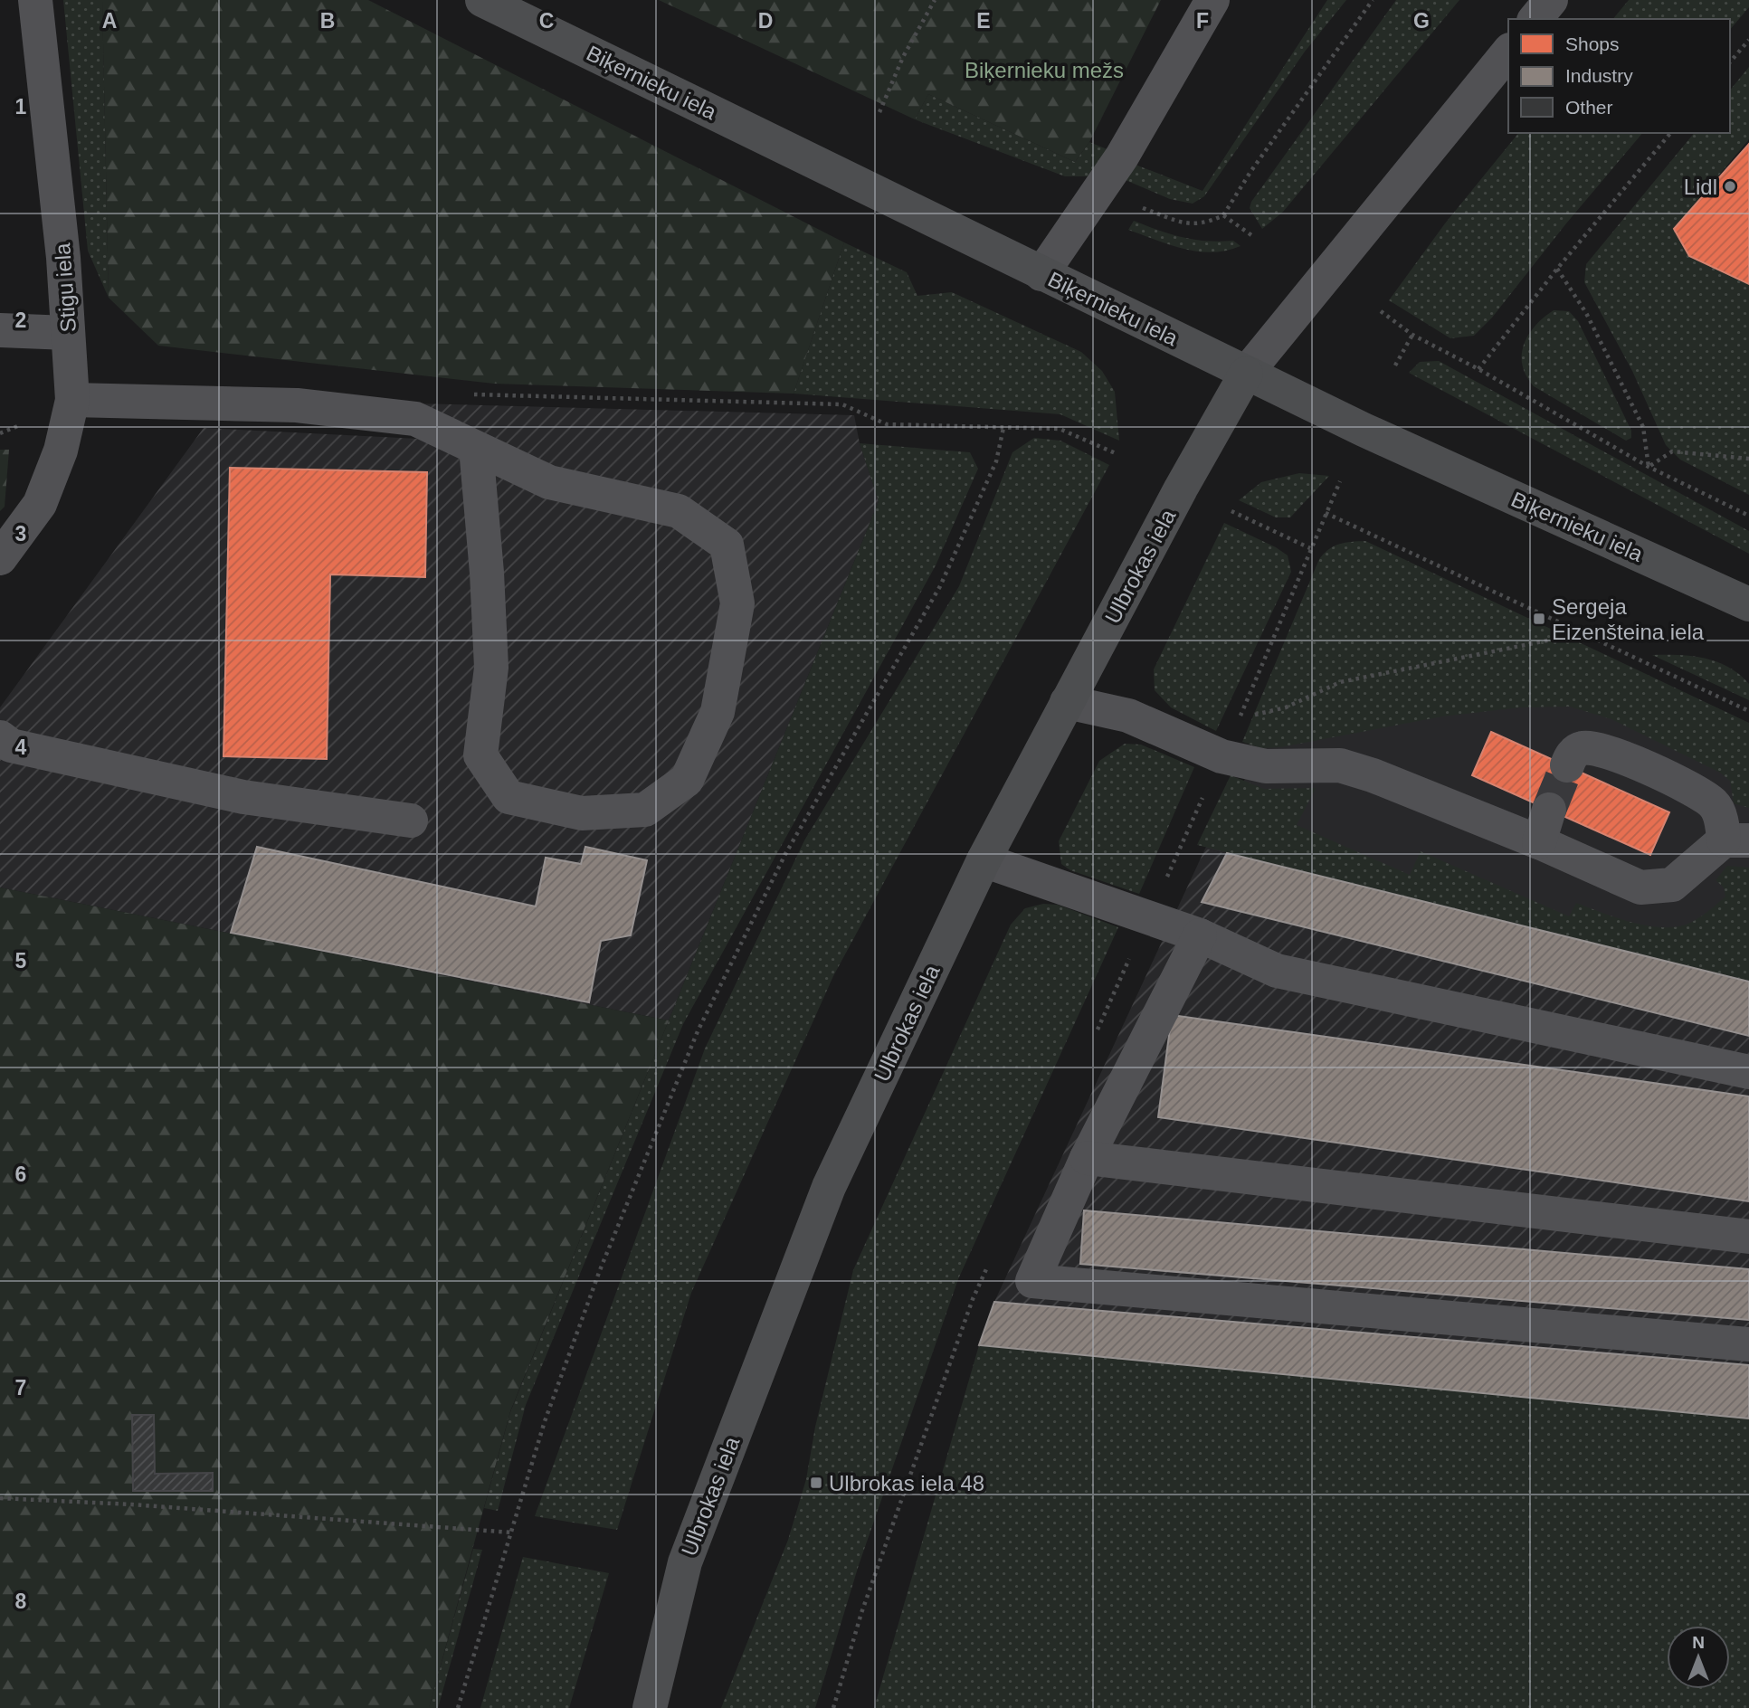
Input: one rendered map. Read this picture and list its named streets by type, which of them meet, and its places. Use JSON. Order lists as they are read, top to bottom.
{
  "streets": {
    "main road": ["Biķernieku iela", "Ulbrokas iela"],
    "street": ["Stigu iela"]
  },
  "crossings": [
    ["Biķernieku iela", "Ulbrokas iela"]
  ],
  "parks": ["Biķernieku mežs"],
  "places": {
    "other": ["Lidl"],
    "transit": ["Sergeja Eizenšteina iela", "Ulbrokas iela 48"]
  },
  "legend": ["Shops", "Industry", "Other"],
  "north": "top",
  "grid": {
    "columns": [
      "A",
      "B",
      "C",
      "D",
      "E",
      "F",
      "G"
    ],
    "rows": [
      "1",
      "2",
      "3",
      "4",
      "5",
      "6",
      "7",
      "8"
    ]
  }
}
